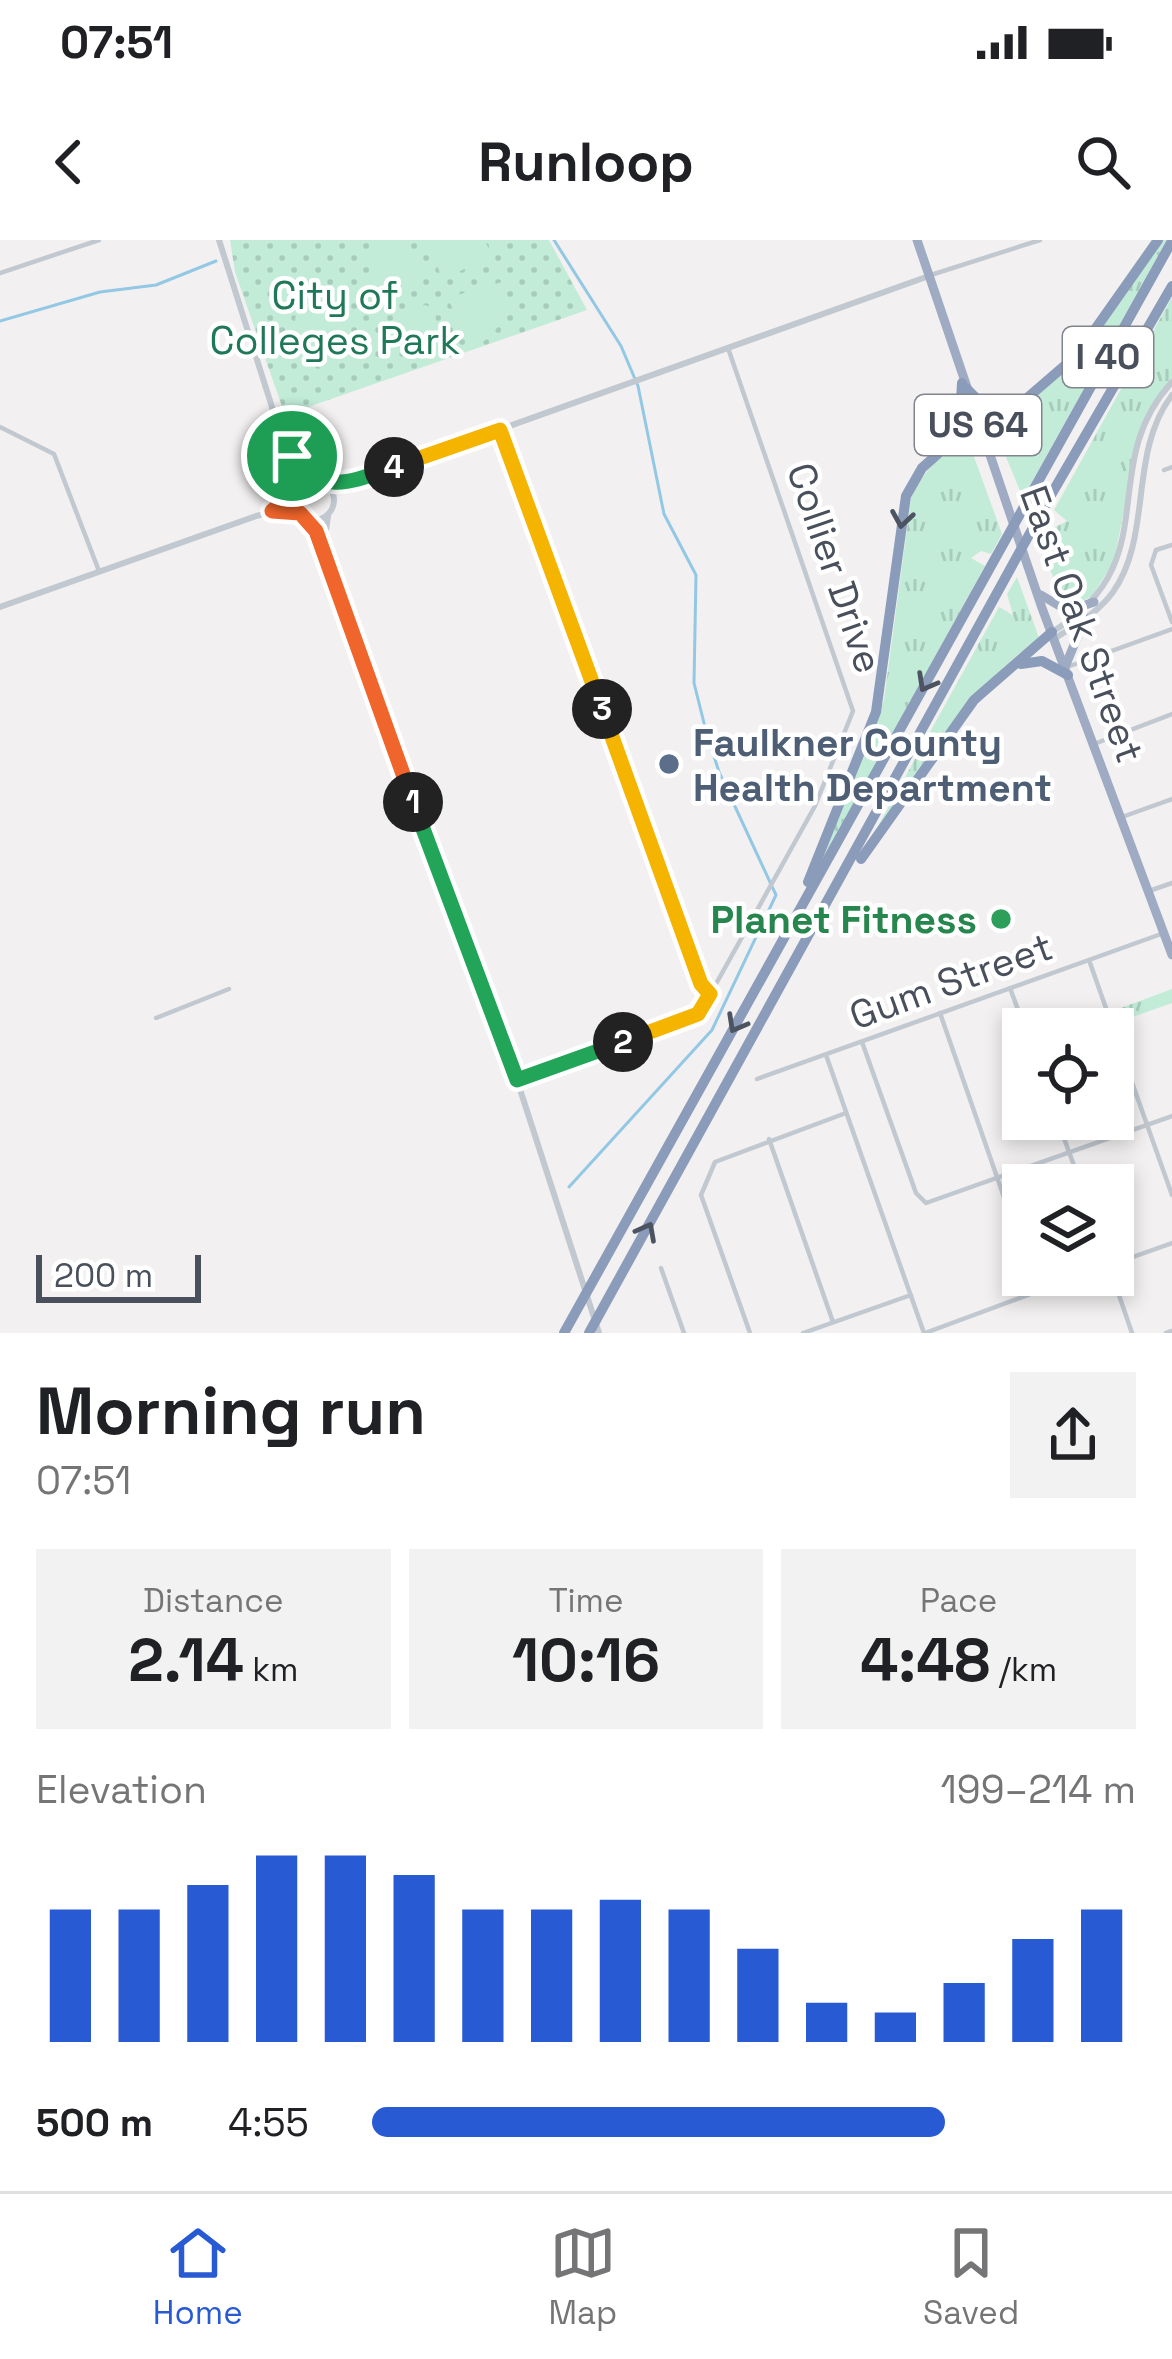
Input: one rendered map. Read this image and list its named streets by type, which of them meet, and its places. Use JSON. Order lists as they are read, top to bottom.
{
  "streets": {
    "highway": ["I 40", "US 64", "East Oak Street"],
    "street": ["Collier Drive", "Gum Street"]
  },
  "crossings": [
    ["US 64", "East Oak Street"],
    ["US 64", "Gum Street"]
  ],
  "parks": ["City of Colleges Park"],
  "places": ["Faulkner County Health Department", "Planet Fitness"],
  "scale_bar": "200 m",
  "page": {
    "status": "07:51",
    "header": "Runloop",
    "pins": [
      "4",
      "3",
      "1",
      "2"
    ],
    "scale": "200 m",
    "heading": ["Morning run", "07:51"],
    "stats": [
      ["Distance", "2.14 km"],
      ["Time", "10:16"],
      ["Pace", "4:48 /km"]
    ],
    "chart": ["Elevation", "199–214 m"],
    "list": [
      {
        "name": "500 m",
        "note": "4:55"
      }
    ],
    "tabs": ["Home", "Map", "Saved"]
  }
}
